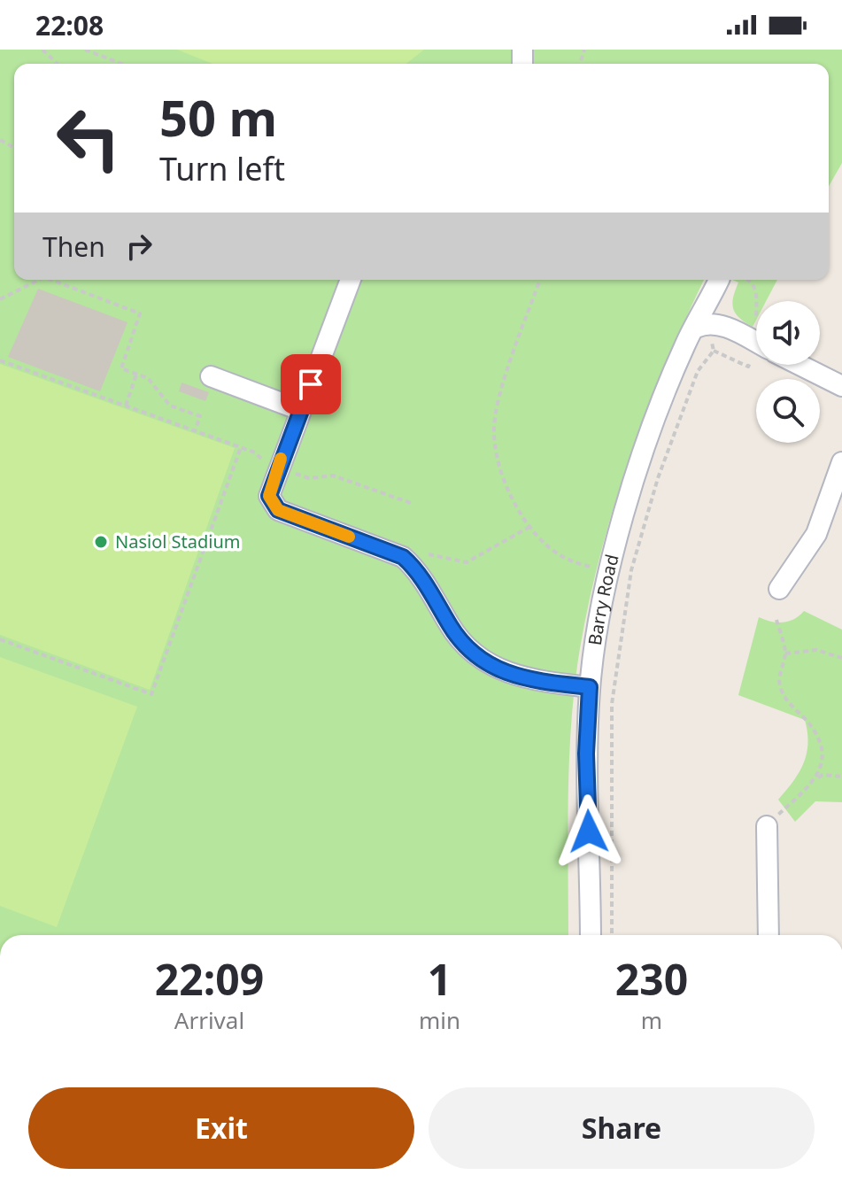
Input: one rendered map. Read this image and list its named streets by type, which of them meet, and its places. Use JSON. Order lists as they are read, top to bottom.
{
  "streets": {
    "street": ["Barry Road"]
  },
  "places": ["Nasiol Stadium"],
  "page": {
    "status": "22:08",
    "turn": ["50 m", "Turn left"],
    "then": "Then",
    "eta": [
      "22:09",
      "Arrival",
      "1",
      "min",
      "230",
      "m"
    ],
    "buttons": ["Exit", "Share"]
  }
}
